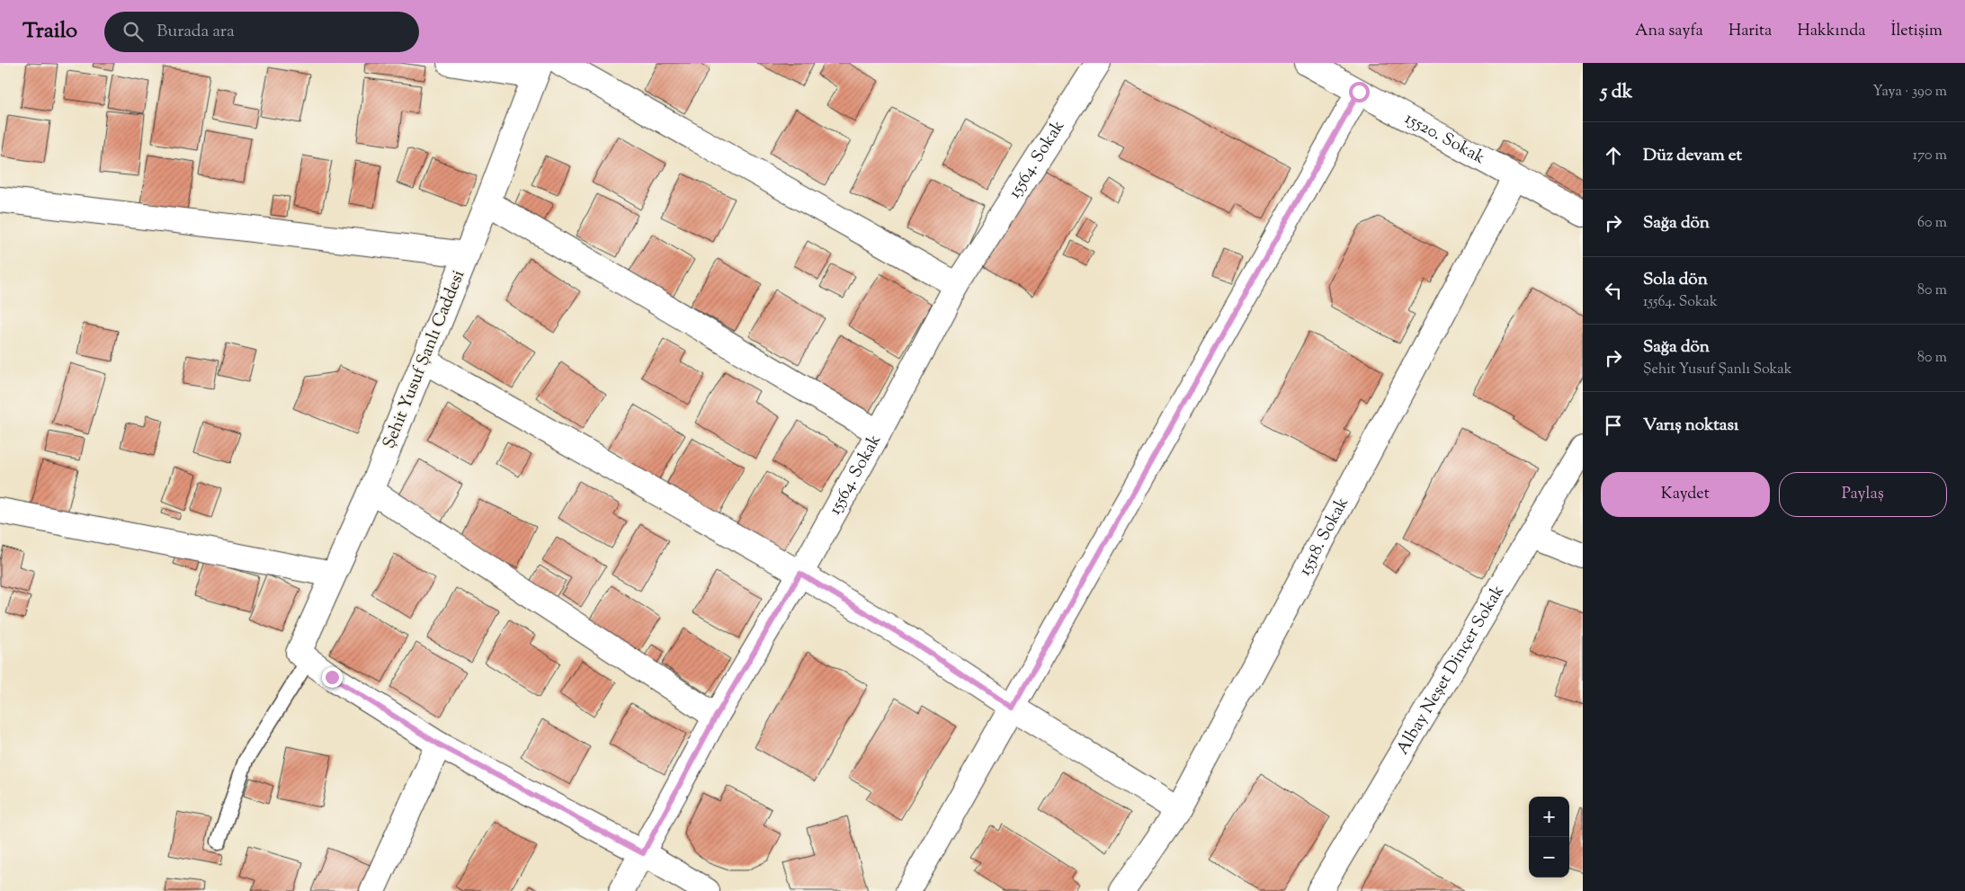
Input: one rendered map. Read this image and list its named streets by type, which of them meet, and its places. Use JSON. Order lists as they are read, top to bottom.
{
  "streets": {
    "street": [
      "15520. Sokak",
      "15564. Sokak",
      "Şehit Yusuf Şanlı Caddesi",
      "15518. Sokak",
      "Albay Neşet Dinçer Sokak"
    ]
  },
  "crossings": [
    ["15520. Sokak", "15518. Sokak"]
  ],
  "page": {
    "header": "Trailo",
    "search": "Burada ara",
    "nav": [
      "Ana sayfa",
      "Harita",
      "Hakkında",
      "İletişim"
    ],
    "heading": ["5 dk", "Yaya · 390 m"],
    "list": [
      ["Düz devam et", "170 m"],
      ["Sağa dön", "60 m"],
      ["Sola dön", "15564. Sokak", "80 m"],
      ["Sağa dön", "Şehit Yusuf Şanlı Sokak", "80 m"],
      "Varış noktası"
    ],
    "buttons": ["Kaydet", "Paylaş"],
    "map_buttons": ["+", "−"]
  }
}
